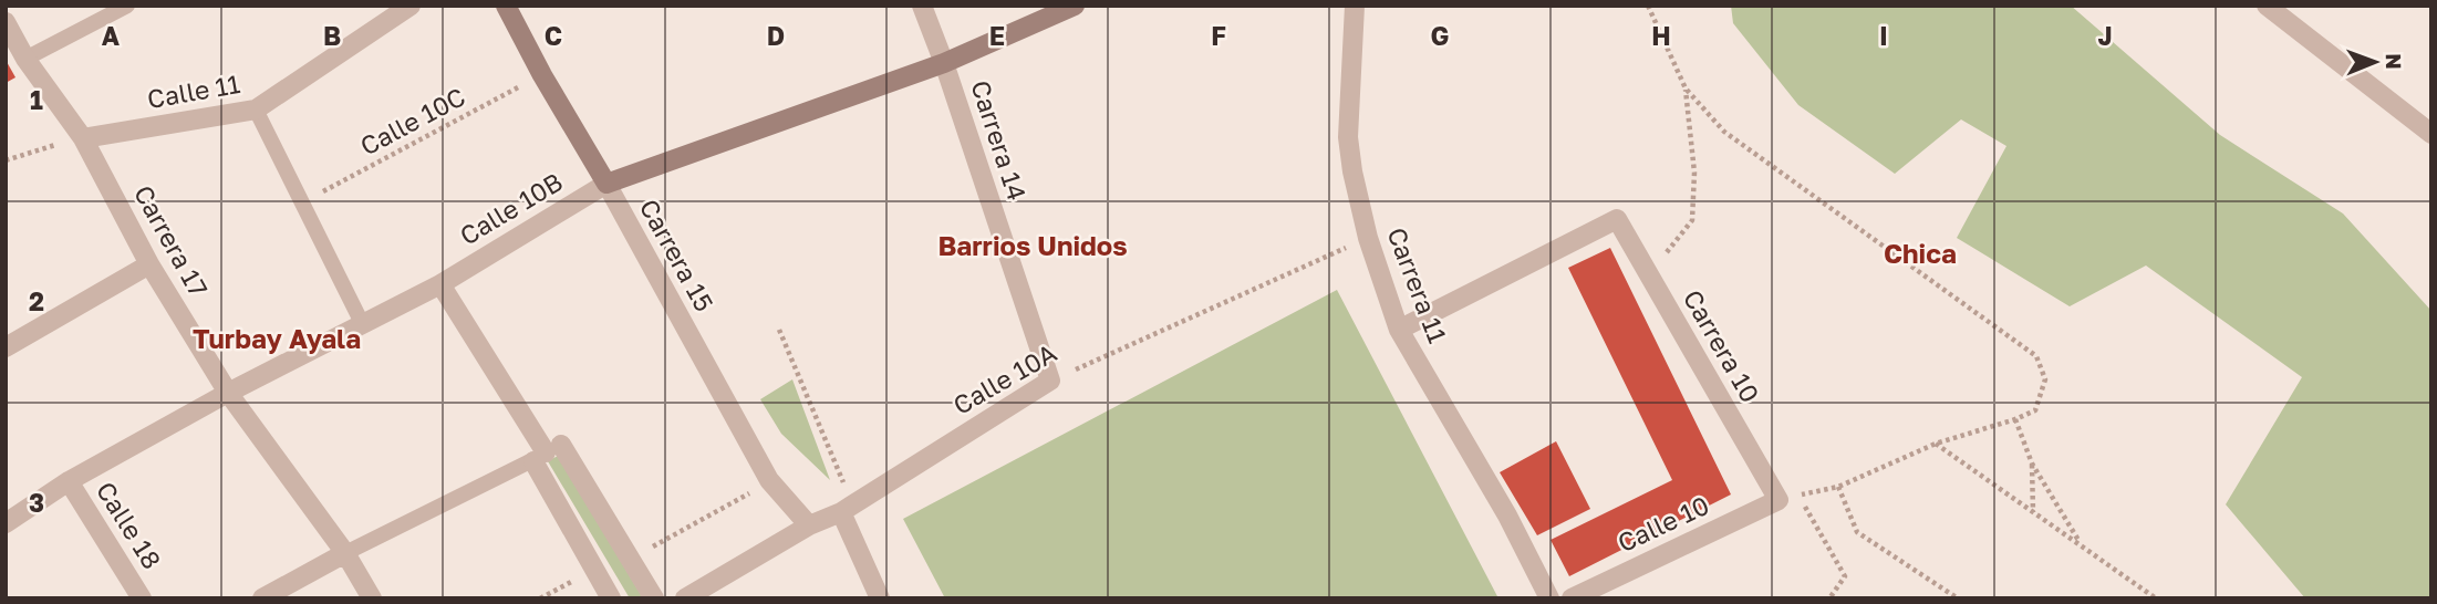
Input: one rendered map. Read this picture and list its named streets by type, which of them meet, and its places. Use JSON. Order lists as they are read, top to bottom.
{
  "streets": {
    "main road": ["Calle 10B", "Carrera 15"],
    "street": [
      "Calle 11",
      "Carrera 14",
      "Carrera 17",
      "Carrera 11",
      "Carrera 10",
      "Calle 10A",
      "Calle 10",
      "Calle 18"
    ],
    "path": ["Calle 10C"]
  },
  "crossings": [
    ["Calle 11", "Carrera 17"],
    ["Calle 10C", "Carrera 15"],
    ["Carrera 14", "Calle 10B"],
    ["Carrera 14", "Calle 10A"],
    ["Calle 10B", "Carrera 17"],
    ["Calle 10B", "Carrera 15"],
    ["Calle 10B", "Calle 18"],
    ["Carrera 15", "Calle 10A"],
    ["Carrera 11", "Carrera 10"],
    ["Carrera 11", "Calle 10A"],
    ["Carrera 10", "Calle 10"]
  ],
  "districts": ["Barrios Unidos", "Chica", "Turbay Ayala"],
  "north": "right",
  "grid": {
    "columns": [
      "A",
      "B",
      "C",
      "D",
      "E",
      "F",
      "G",
      "H",
      "I",
      "J"
    ],
    "rows": ["1", "2", "3"]
  }
}
